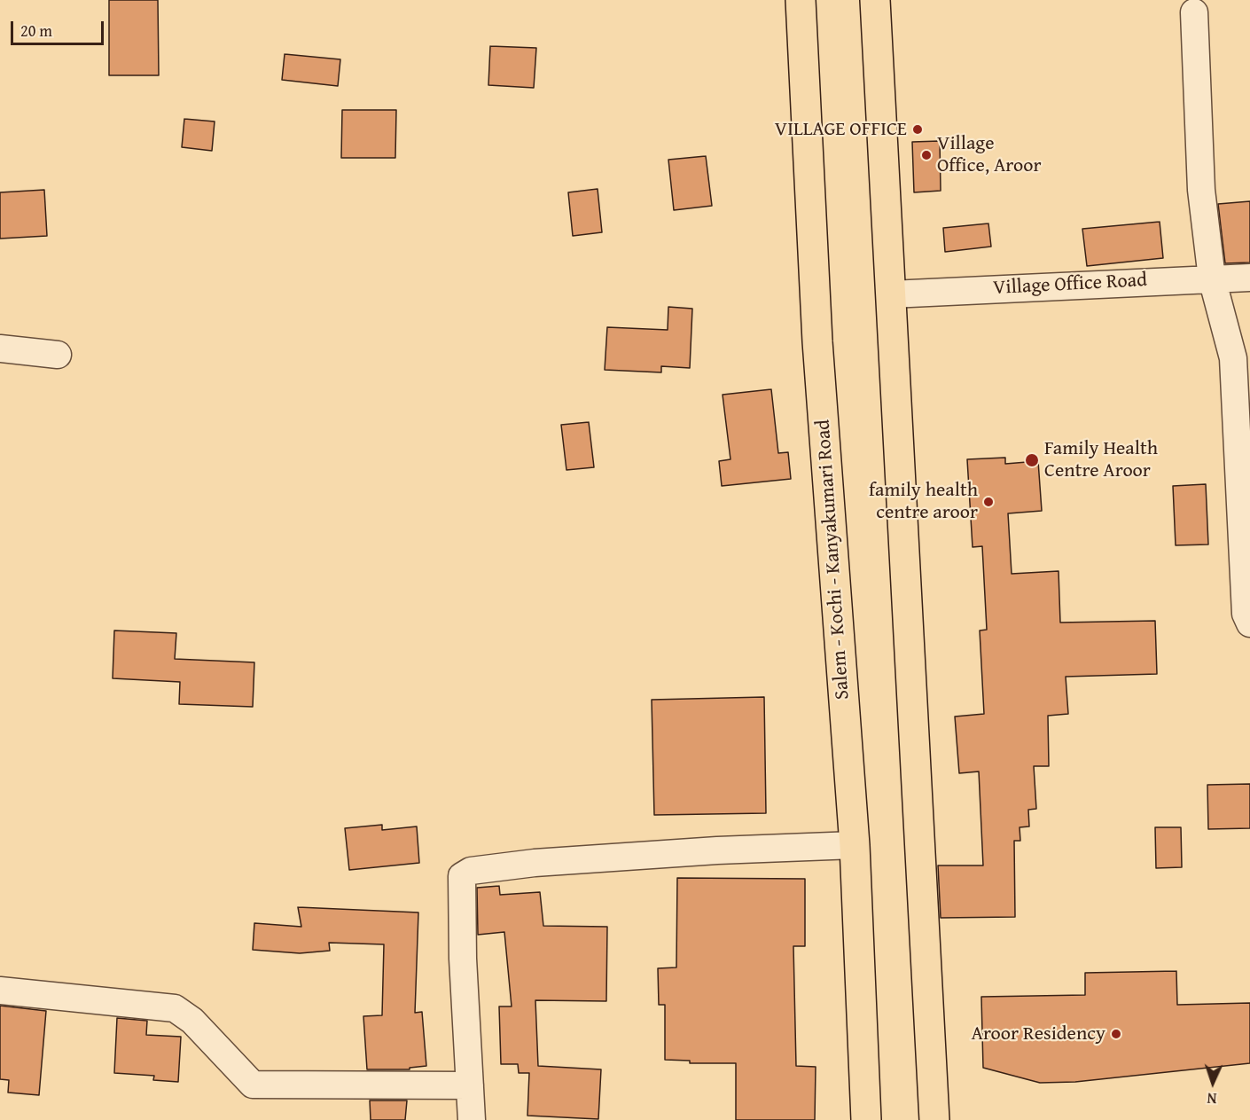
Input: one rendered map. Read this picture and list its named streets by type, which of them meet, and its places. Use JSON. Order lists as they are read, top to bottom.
{
  "streets": {
    "highway": ["Salem - Kochi - Kanyakumari Road"],
    "street": ["Village Office Road"]
  },
  "places": [
    "VILLAGE OFFICE",
    "Village Office, Aroor",
    "Family Health Centre Aroor",
    "family health centre aroor",
    "Aroor Residency"
  ],
  "scale_bar": "20 m",
  "north": "bottom"
}
